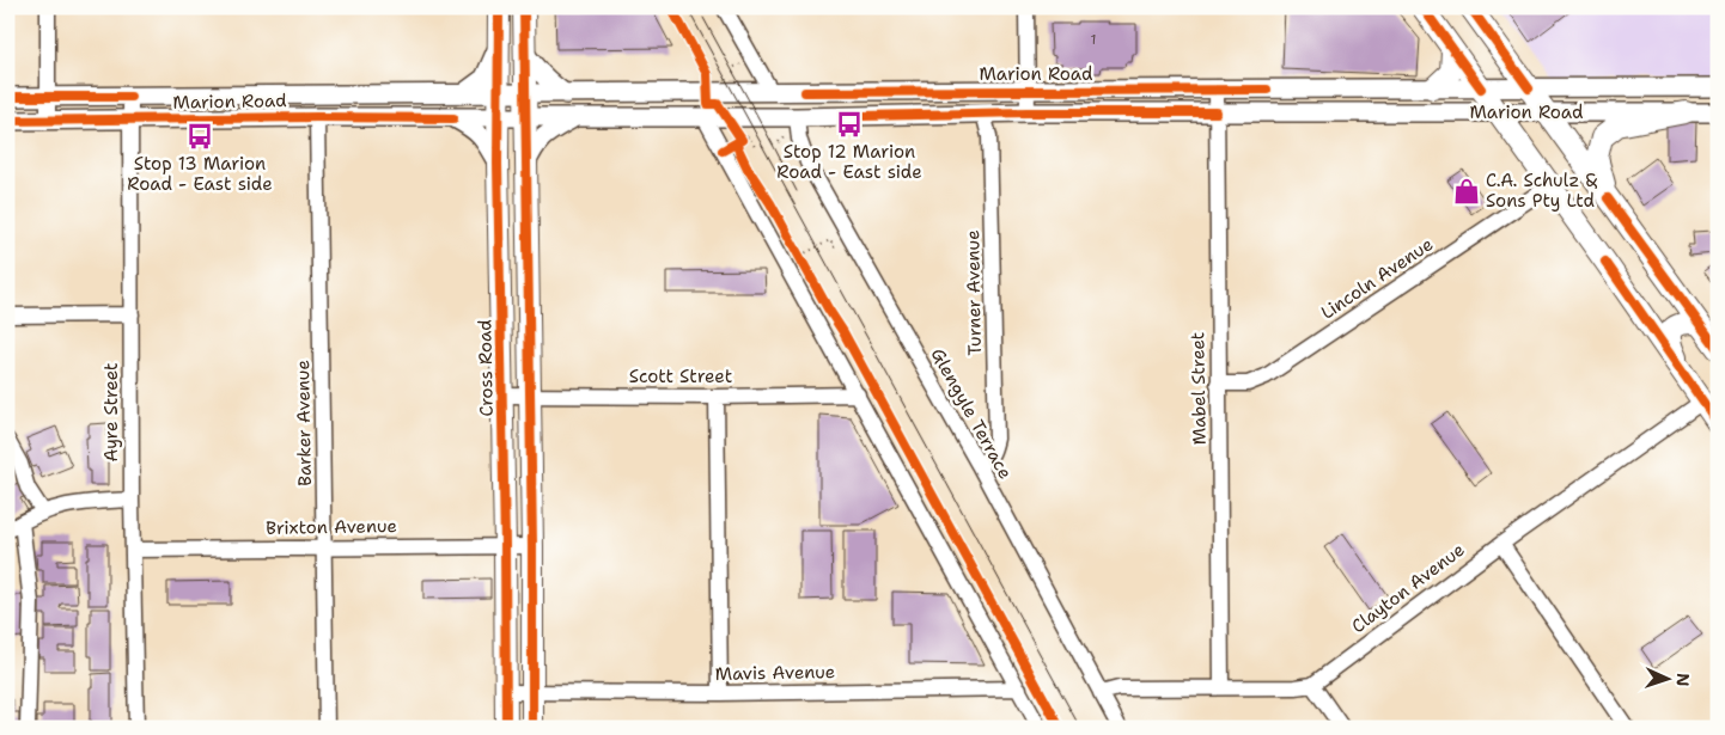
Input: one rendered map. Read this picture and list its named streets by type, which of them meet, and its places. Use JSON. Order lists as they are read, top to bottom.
{
  "streets": {
    "highway": ["Cross Road"],
    "main road": ["Marion Road"],
    "street": [
      "Lincoln Avenue",
      "Turner Avenue",
      "Scott Street",
      "Mabel Street",
      "Ayre Street",
      "Glengyle Terrace",
      "Barker Avenue",
      "Brixton Avenue",
      "Clayton Avenue",
      "Mavis Avenue"
    ]
  },
  "crossings": [
    ["Marion Road", "Turner Avenue"],
    ["Marion Road", "Cross Road"],
    ["Marion Road", "Mabel Street"],
    ["Marion Road", "Ayre Street"],
    ["Marion Road", "Glengyle Terrace"],
    ["Marion Road", "Barker Avenue"],
    ["Lincoln Avenue", "Mabel Street"],
    ["Turner Avenue", "Glengyle Terrace"],
    ["Cross Road", "Scott Street"],
    ["Cross Road", "Brixton Avenue"],
    ["Cross Road", "Mavis Avenue"],
    ["Ayre Street", "Brixton Avenue"],
    ["Barker Avenue", "Brixton Avenue"]
  ],
  "places": {
    "bus stop": ["Stop 12 Marion Road - East side", "Stop 13 Marion Road - East side"],
    "shop": ["C.A. Schulz & Sons Pty Ltd"]
  },
  "house_numbers": ["1"],
  "north": "right"
}
